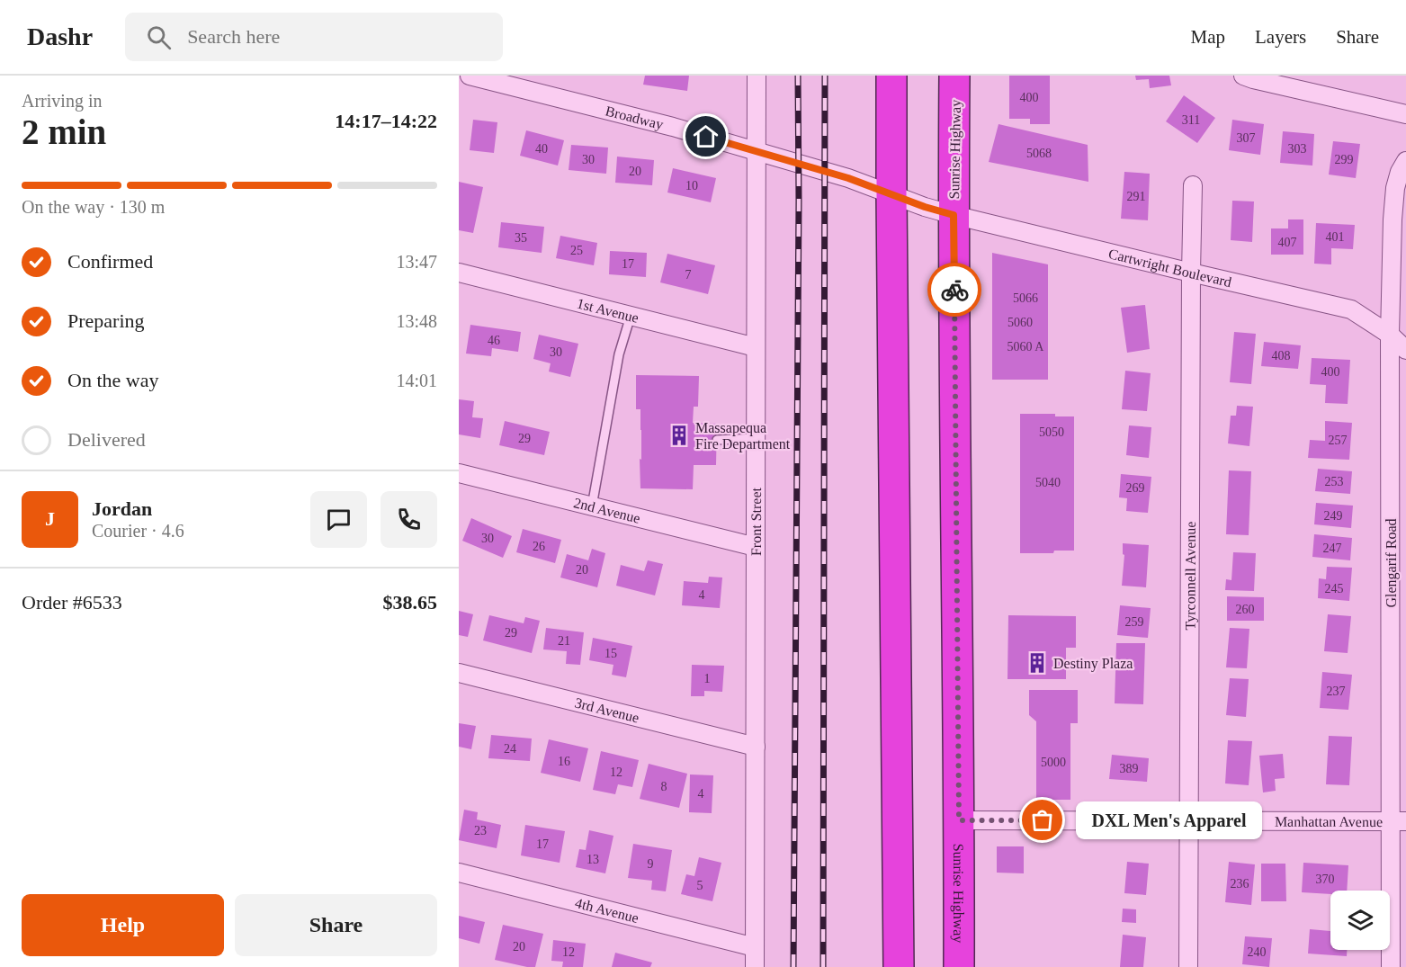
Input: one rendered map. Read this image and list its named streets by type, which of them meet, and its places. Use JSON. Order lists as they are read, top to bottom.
{
  "streets": {
    "highway": ["Sunrise Highway"],
    "street": [
      "Broadway",
      "Cartwright Boulevard",
      "1st Avenue",
      "2nd Avenue",
      "Front Street",
      "Glengarif Road",
      "Tyrconnell Avenue",
      "3rd Avenue",
      "Manhattan Avenue",
      "4th Avenue"
    ]
  },
  "crossings": [
    ["Broadway", "Cartwright Boulevard"],
    ["Broadway", "Front Street"],
    ["Sunrise Highway", "Cartwright Boulevard"],
    ["Sunrise Highway", "Manhattan Avenue"],
    ["Cartwright Boulevard", "Glengarif Road"],
    ["Cartwright Boulevard", "Tyrconnell Avenue"],
    ["1st Avenue", "Front Street"],
    ["2nd Avenue", "Front Street"],
    ["Front Street", "3rd Avenue"],
    ["Front Street", "4th Avenue"],
    ["Glengarif Road", "Manhattan Avenue"],
    ["Tyrconnell Avenue", "Manhattan Avenue"]
  ],
  "places": {
    "building": ["Massapequa Fire Department", "Destiny Plaza"],
    "other": ["DXL Men's Apparel"]
  },
  "house_numbers": [
    "400",
    "311",
    "307",
    "40",
    "303",
    "5068",
    "30",
    "299",
    "20",
    "10",
    "291",
    "401",
    "35",
    "407",
    "25",
    "17",
    "7",
    "5066",
    "5060",
    "46",
    "5060 A",
    "30",
    "408",
    "400",
    "5050",
    "29",
    "257",
    "253",
    "5040",
    "269",
    "249",
    "30",
    "26",
    "247",
    "20",
    "245",
    "4",
    "260",
    "259",
    "29",
    "21",
    "15",
    "1",
    "237",
    "24",
    "16",
    "5000",
    "389",
    "12",
    "8",
    "4",
    "23",
    "17",
    "13",
    "9",
    "370",
    "236",
    "5",
    "20",
    "12",
    "240"
  ],
  "page": {
    "header": "Dashr",
    "search": "Search here",
    "nav": ["Map", "Layers", "Share"],
    "heading": ["2 min", "Arriving in", "14:17–14:22"],
    "panel": [
      "Jordan",
      "Courier · 4.6",
      "Order #6533",
      "$38.65"
    ],
    "bar": "On the way · 130 m",
    "list": [
      ["Confirmed", "13:47"],
      ["Preparing", "13:48"],
      ["On the way", "14:01"],
      "Delivered"
    ],
    "round": "J",
    "bubble": "DXL Men's Apparel",
    "buttons": ["Help", "Share"]
  }
}
